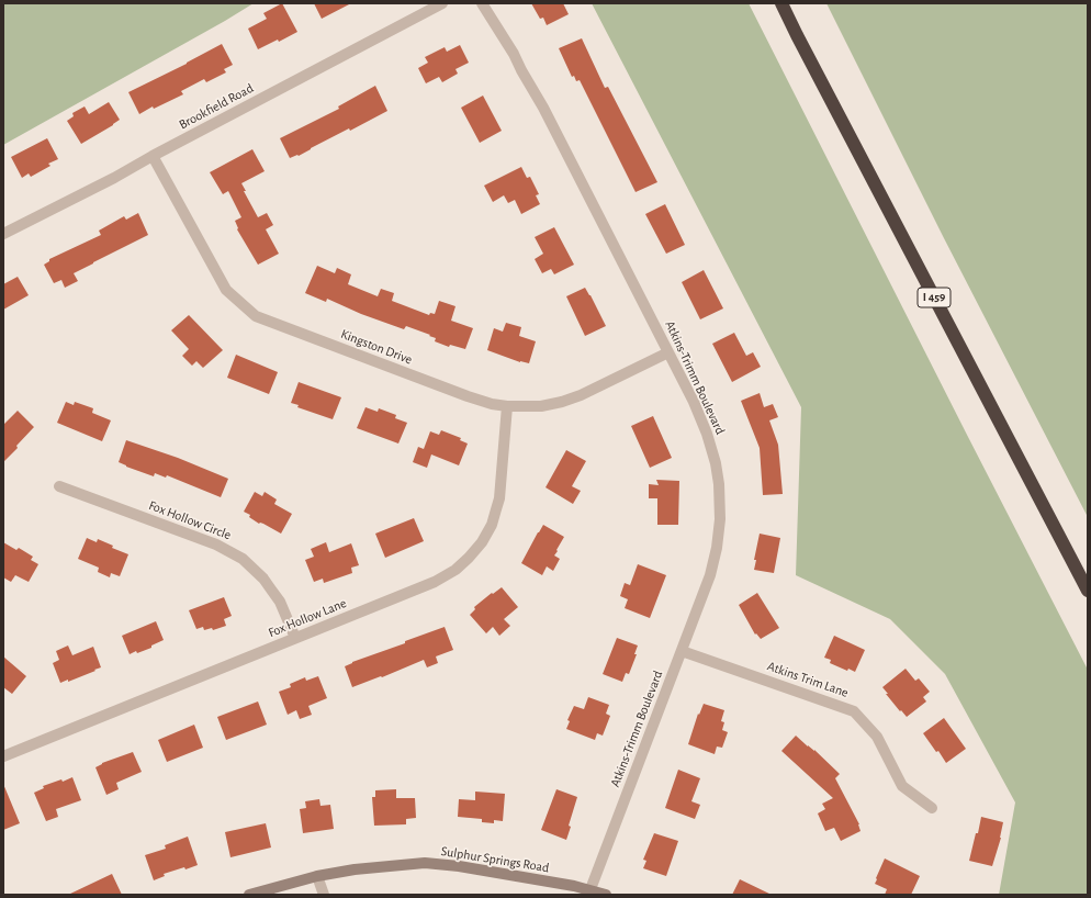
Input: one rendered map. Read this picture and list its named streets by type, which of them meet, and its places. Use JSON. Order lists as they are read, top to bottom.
{
  "streets": {
    "highway": ["I 459"],
    "street": [
      "Brookfield Road",
      "Kingston Drive",
      "Atkins-Trimm Boulevard",
      "Fox Hollow Circle",
      "Fox Hollow Lane",
      "Atkins Trim Lane",
      "Sulphur Springs Road"
    ]
  },
  "crossings": [
    ["Brookfield Road", "Kingston Drive"],
    ["Kingston Drive", "Atkins-Trimm Boulevard"],
    ["Kingston Drive", "Fox Hollow Lane"],
    ["Atkins-Trimm Boulevard", "Atkins Trim Lane"],
    ["Atkins-Trimm Boulevard", "Sulphur Springs Road"],
    ["Fox Hollow Circle", "Fox Hollow Lane"]
  ]
}
